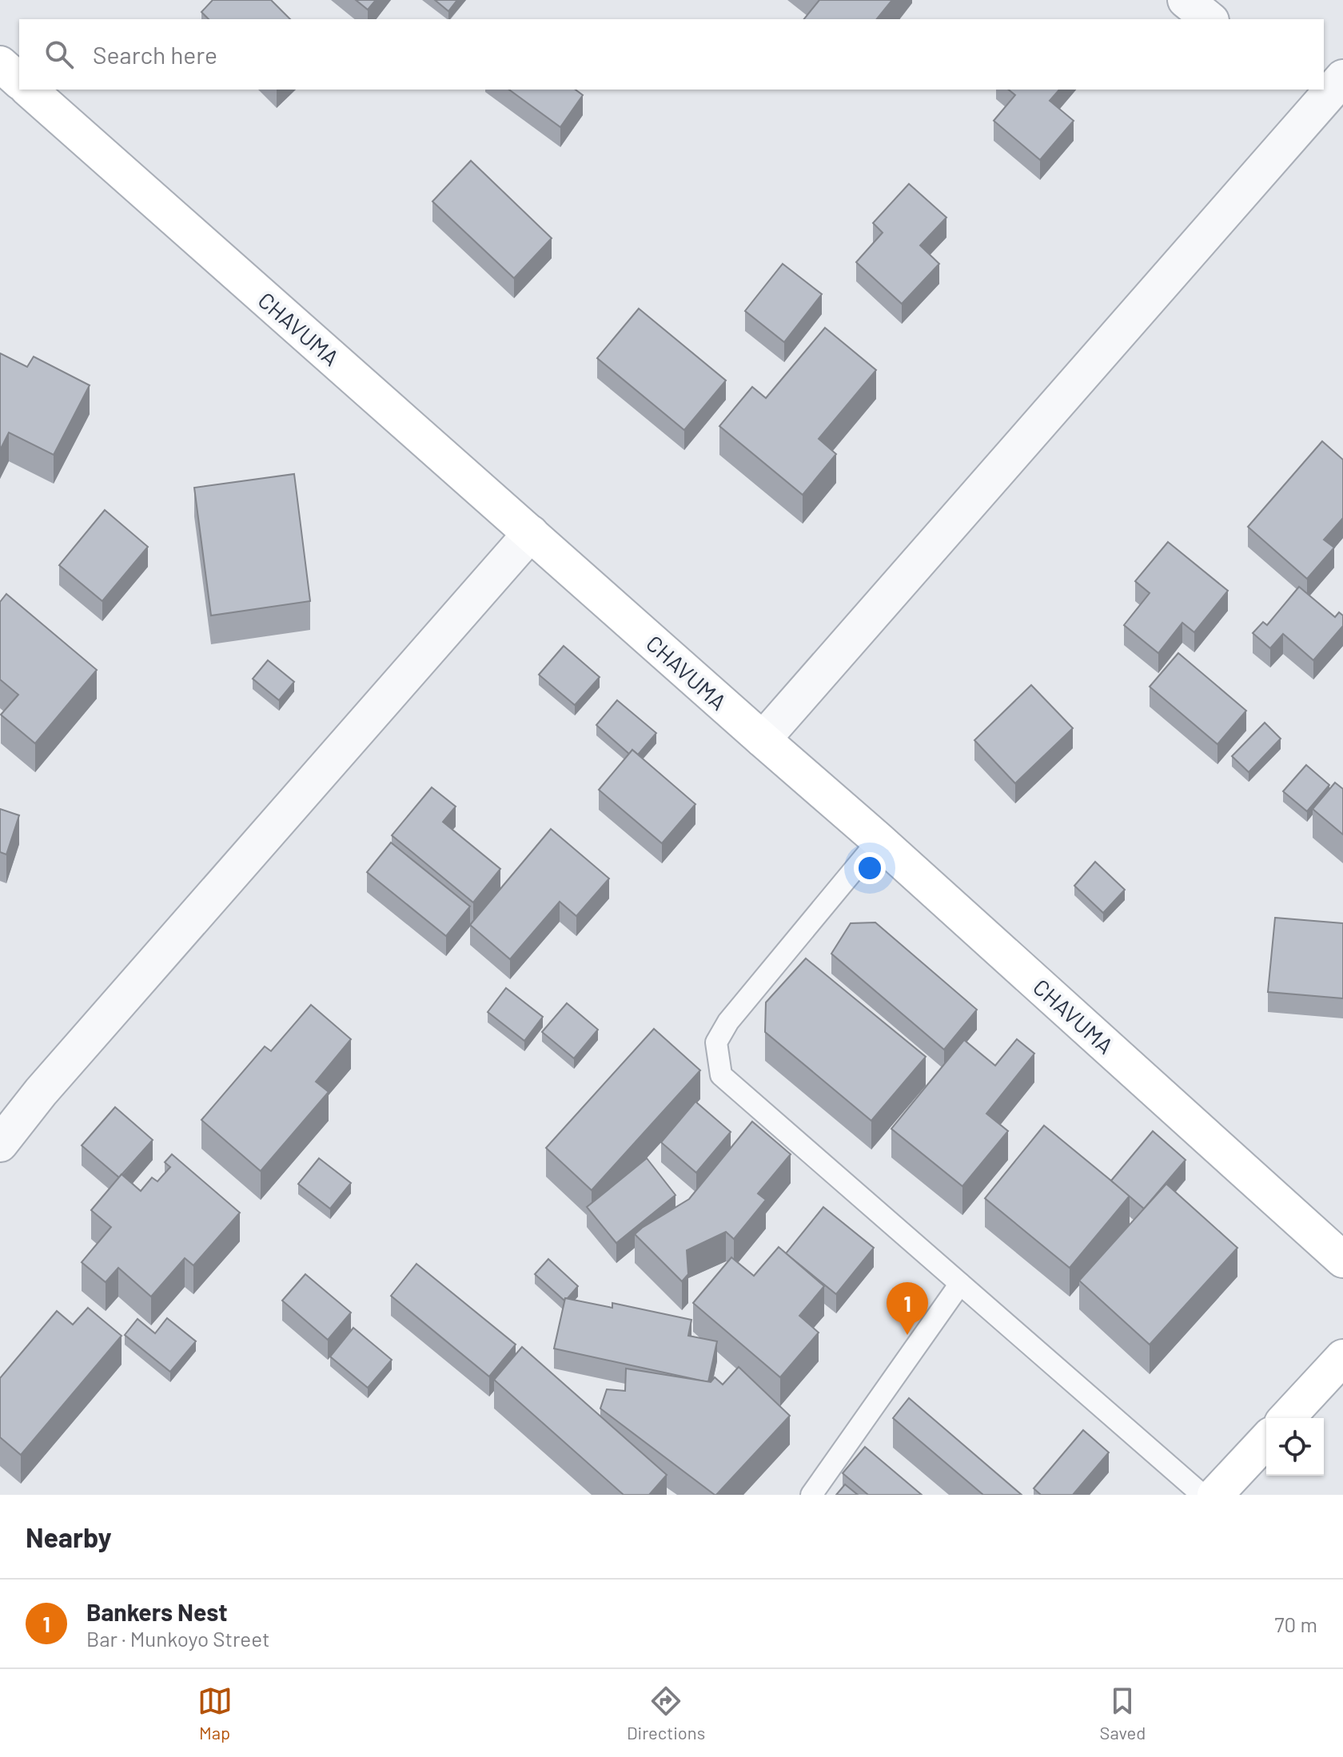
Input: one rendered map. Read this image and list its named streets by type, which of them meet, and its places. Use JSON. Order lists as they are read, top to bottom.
{
  "streets": {
    "street": ["CHAVUMA"]
  },
  "page": {
    "search": "Search here",
    "pins": "1",
    "heading": "Nearby",
    "list": [
      {
        "mark": "1",
        "name": "Bankers Nest",
        "note": "Bar · Munkoyo Street",
        "value": "70 m"
      }
    ],
    "nav": ["Map", "Directions", "Saved"]
  }
}
